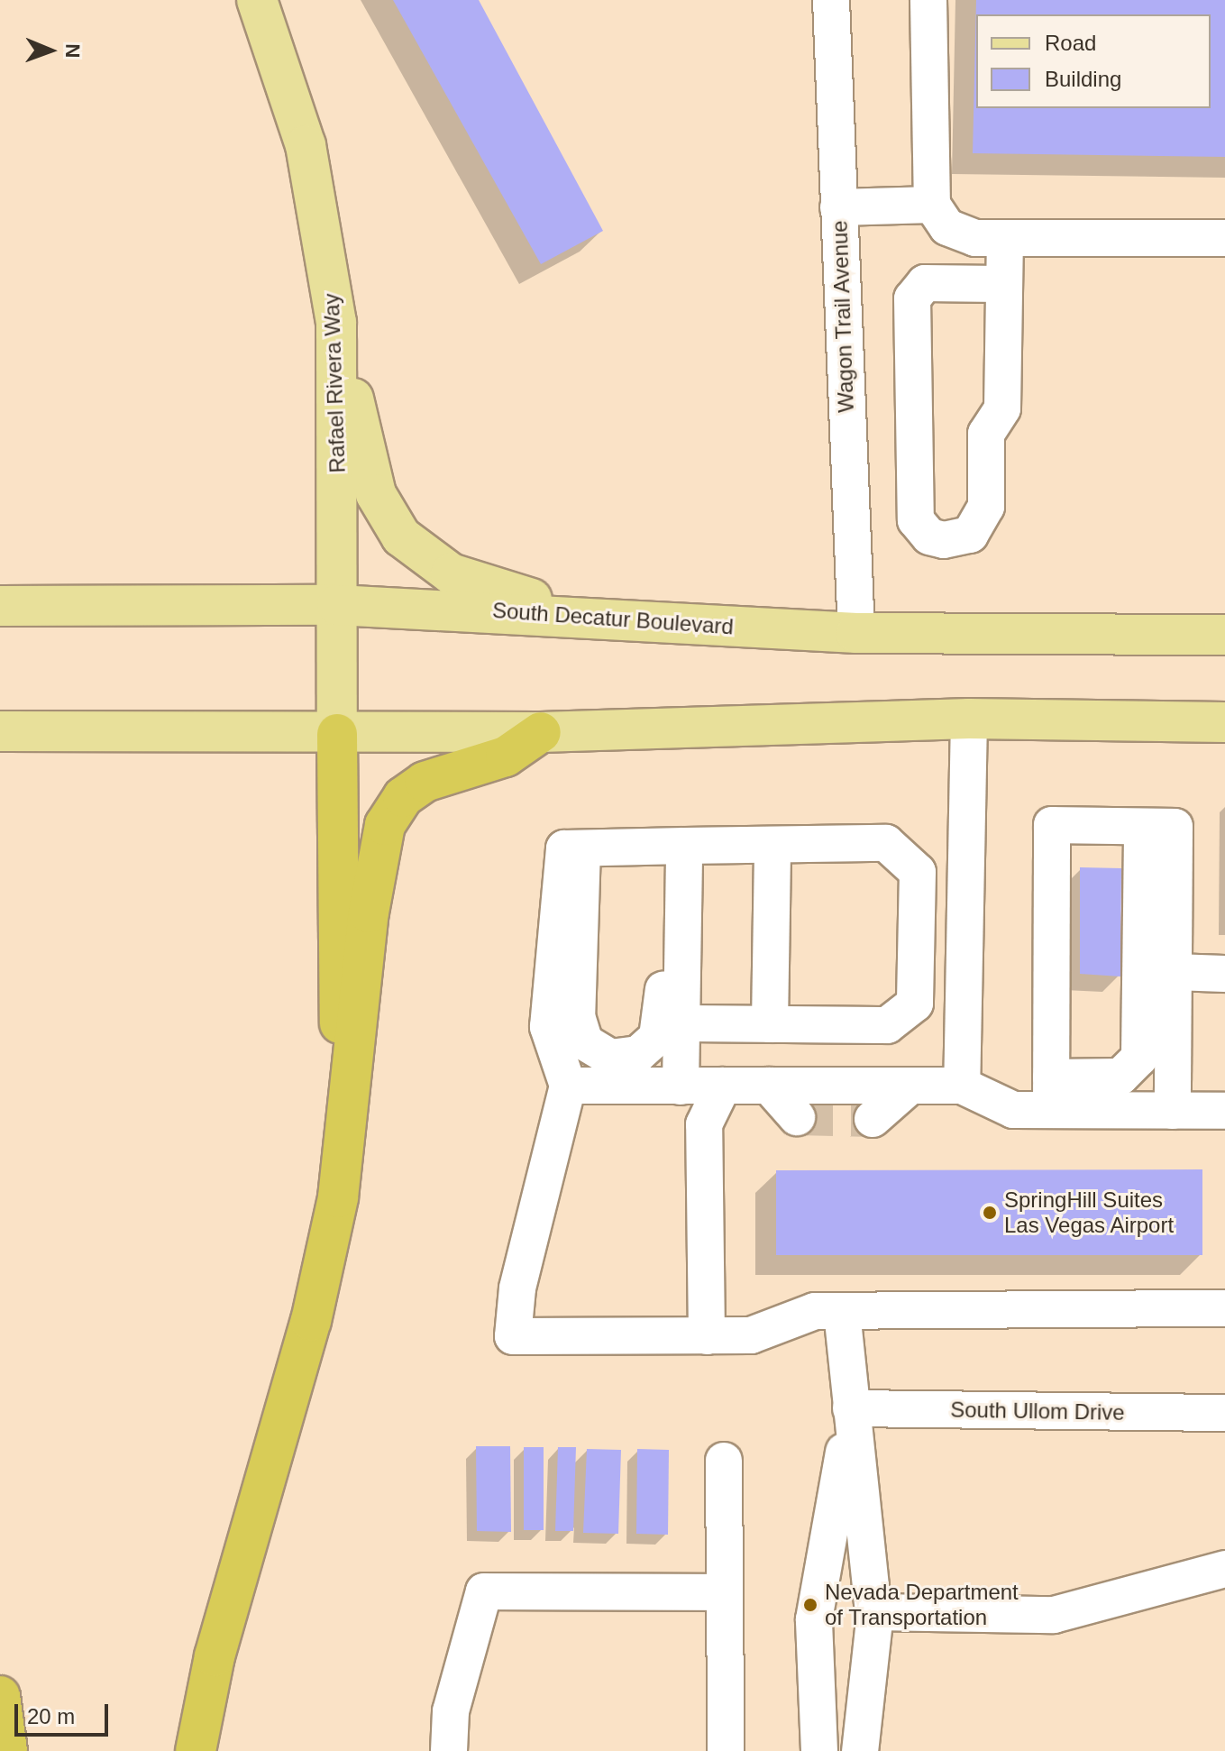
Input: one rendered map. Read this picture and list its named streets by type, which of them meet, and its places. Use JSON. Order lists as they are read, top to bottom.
{
  "streets": {
    "main road": ["Rafael Rivera Way", "South Decatur Boulevard"],
    "street": ["Wagon Trail Avenue", "South Ullom Drive"]
  },
  "crossings": [
    ["Wagon Trail Avenue", "South Decatur Boulevard"],
    ["Rafael Rivera Way", "South Decatur Boulevard"]
  ],
  "places": ["SpringHill Suites Las Vegas Airport", "Nevada Department of Transportation"],
  "legend": ["Road", "Building"],
  "scale_bar": "20 m",
  "north": "right"
}
